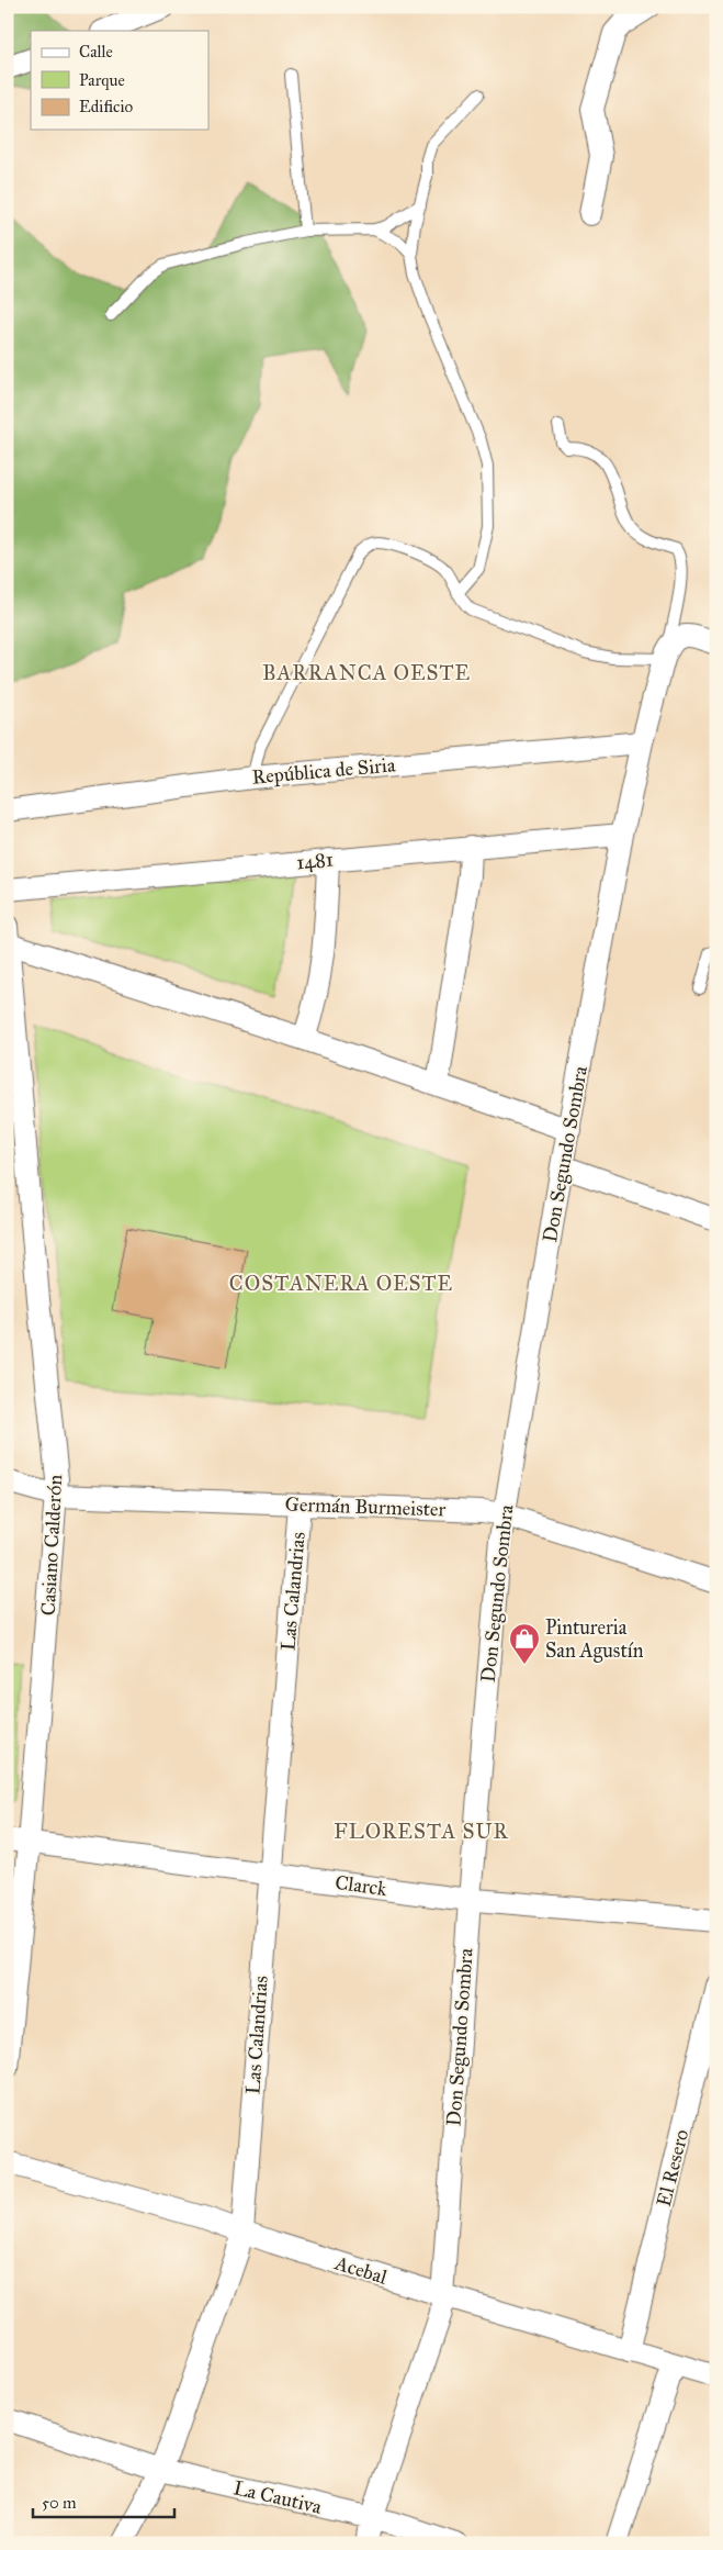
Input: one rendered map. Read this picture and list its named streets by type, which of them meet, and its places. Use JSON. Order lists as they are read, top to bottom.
{
  "streets": {
    "street": [
      "República de Siria",
      "1481",
      "Don Segundo Sombra",
      "Germán Burmeister",
      "Casiano Calderón",
      "Las Calandrias",
      "Clarck",
      "El Resero",
      "Acebal",
      "La Cautiva"
    ]
  },
  "crossings": [
    ["República de Siria", "Don Segundo Sombra"],
    ["1481", "Don Segundo Sombra"],
    ["Don Segundo Sombra", "Germán Burmeister"],
    ["Don Segundo Sombra", "Clarck"],
    ["Don Segundo Sombra", "Acebal"],
    ["Don Segundo Sombra", "La Cautiva"],
    ["Germán Burmeister", "Casiano Calderón"],
    ["Germán Burmeister", "Las Calandrias"],
    ["Casiano Calderón", "Clarck"],
    ["Las Calandrias", "Clarck"],
    ["Las Calandrias", "Acebal"],
    ["Las Calandrias", "La Cautiva"],
    ["El Resero", "Acebal"]
  ],
  "districts": ["BARRANCA OESTE", "COSTANERA OESTE", "FLORESTA SUR"],
  "places": {
    "shop": ["Pintureria San Agustín"]
  },
  "legend": ["Calle", "Parque", "Edificio"],
  "scale_bar": "50 m"
}
